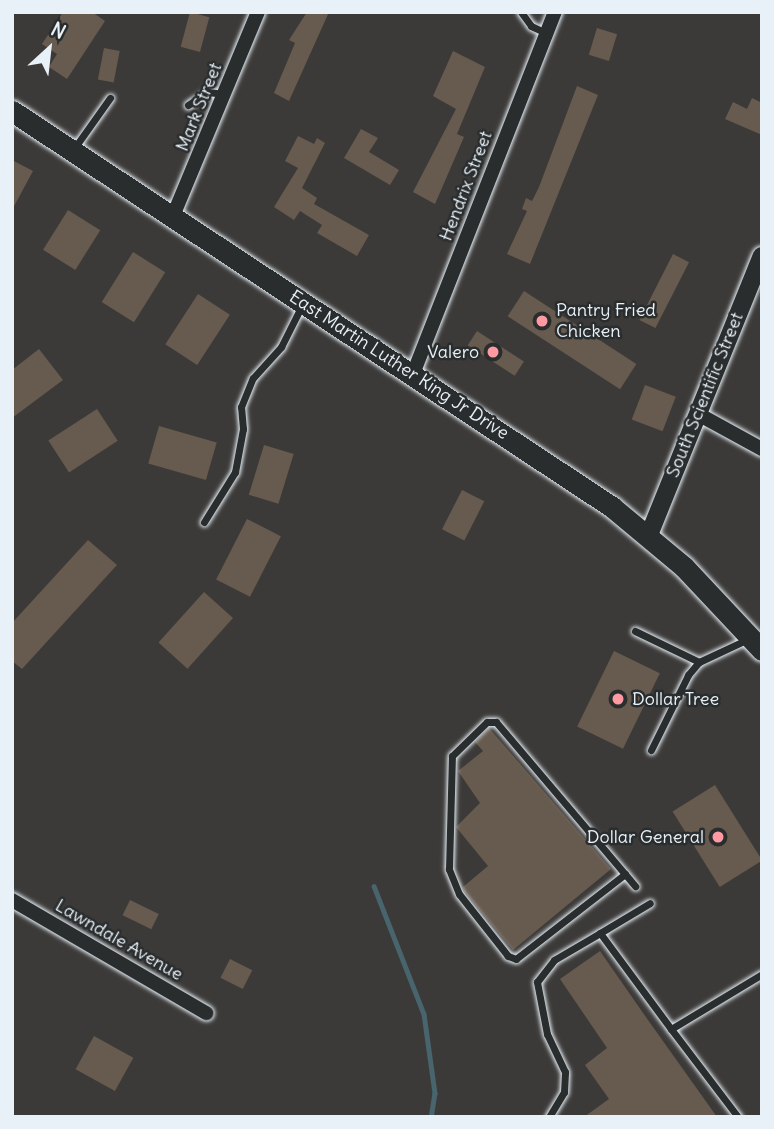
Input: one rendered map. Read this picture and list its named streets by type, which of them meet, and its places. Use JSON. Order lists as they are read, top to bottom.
{
  "streets": {
    "main road": ["East Martin Luther King Jr Drive"],
    "street": [
      "Mark Street",
      "Hendrix Street",
      "South Scientific Street",
      "Lawndale Avenue"
    ]
  },
  "crossings": [
    ["Mark Street", "East Martin Luther King Jr Drive"],
    ["Hendrix Street", "East Martin Luther King Jr Drive"],
    ["East Martin Luther King Jr Drive", "South Scientific Street"]
  ],
  "places": [
    "Pantry Fried Chicken",
    "Valero",
    "Dollar Tree",
    "Dollar General"
  ],
  "north": "top right"
}
